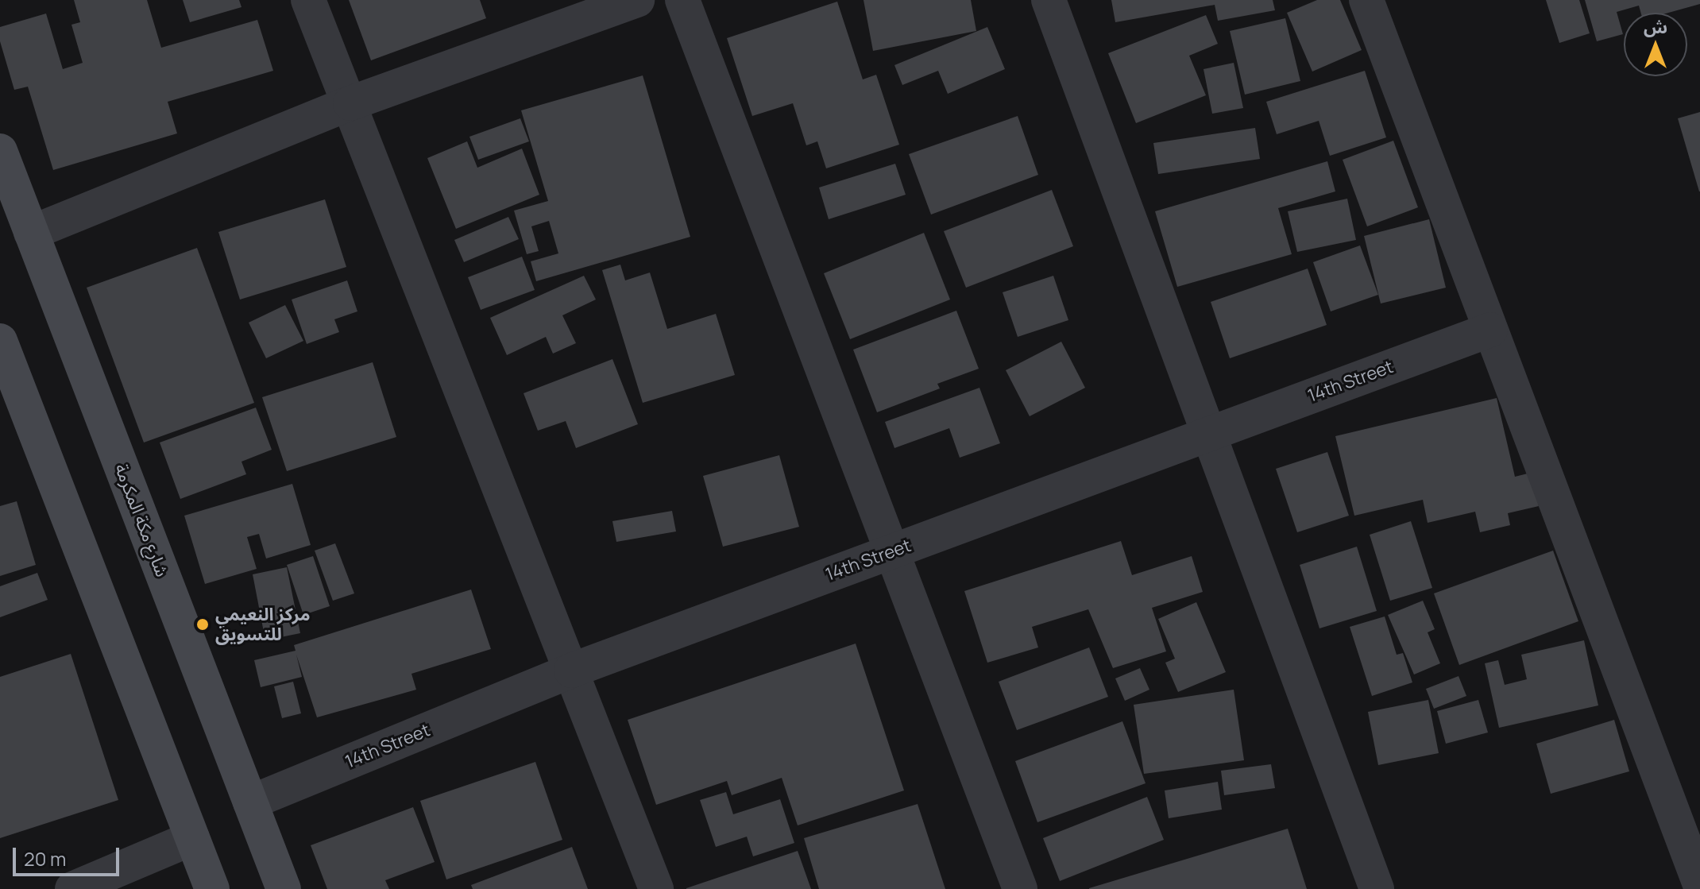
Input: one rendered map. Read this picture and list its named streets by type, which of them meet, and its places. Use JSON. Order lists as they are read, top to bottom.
{
  "streets": {
    "main road": ["شارع مكة المكرمة"],
    "street": ["14th Street"]
  },
  "crossings": [
    ["14th Street", "شارع مكة المكرمة"]
  ],
  "places": ["مركز النعيمي للتسويق"],
  "scale_bar": "20 m",
  "north": "top"
}
